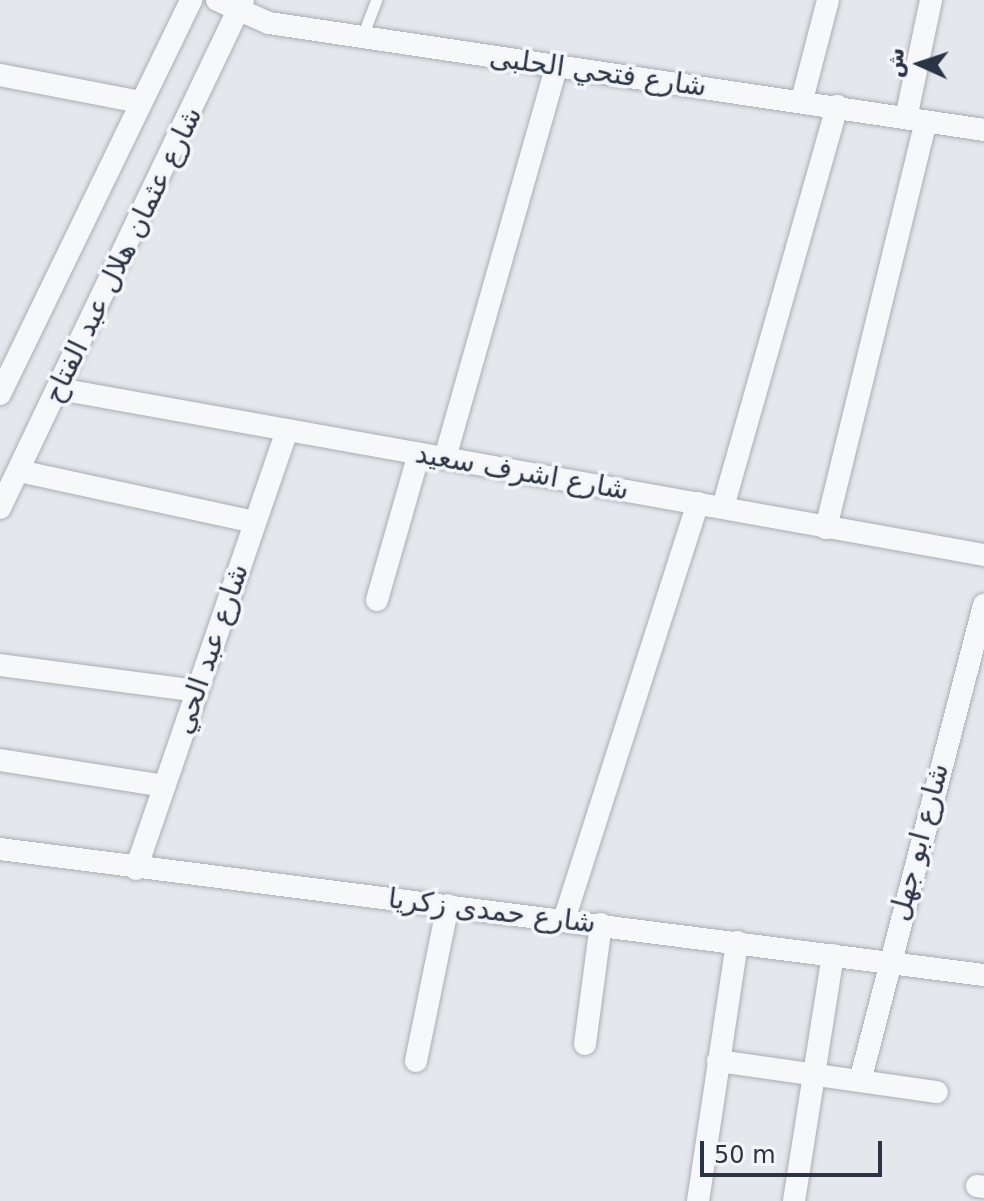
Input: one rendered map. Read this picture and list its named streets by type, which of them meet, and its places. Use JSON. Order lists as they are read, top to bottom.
{
  "streets": {
    "street": [
      "شارع فتحي الحلبى",
      "شارع عثمان هلال عبد الفتاح",
      "شارع اشرف سعيد",
      "شارع عبد الحي",
      "شارع ابو جهل",
      "شارع حمدى زكريا"
    ]
  },
  "crossings": [
    ["شارع فتحي الحلبى", "شارع عثمان هلال عبد الفتاح"],
    ["شارع عثمان هلال عبد الفتاح", "شارع اشرف سعيد"],
    ["شارع اشرف سعيد", "شارع عبد الحي"],
    ["شارع عبد الحي", "شارع حمدى زكريا"],
    ["شارع ابو جهل", "شارع حمدى زكريا"]
  ],
  "scale_bar": "50 m",
  "north": "left"
}
